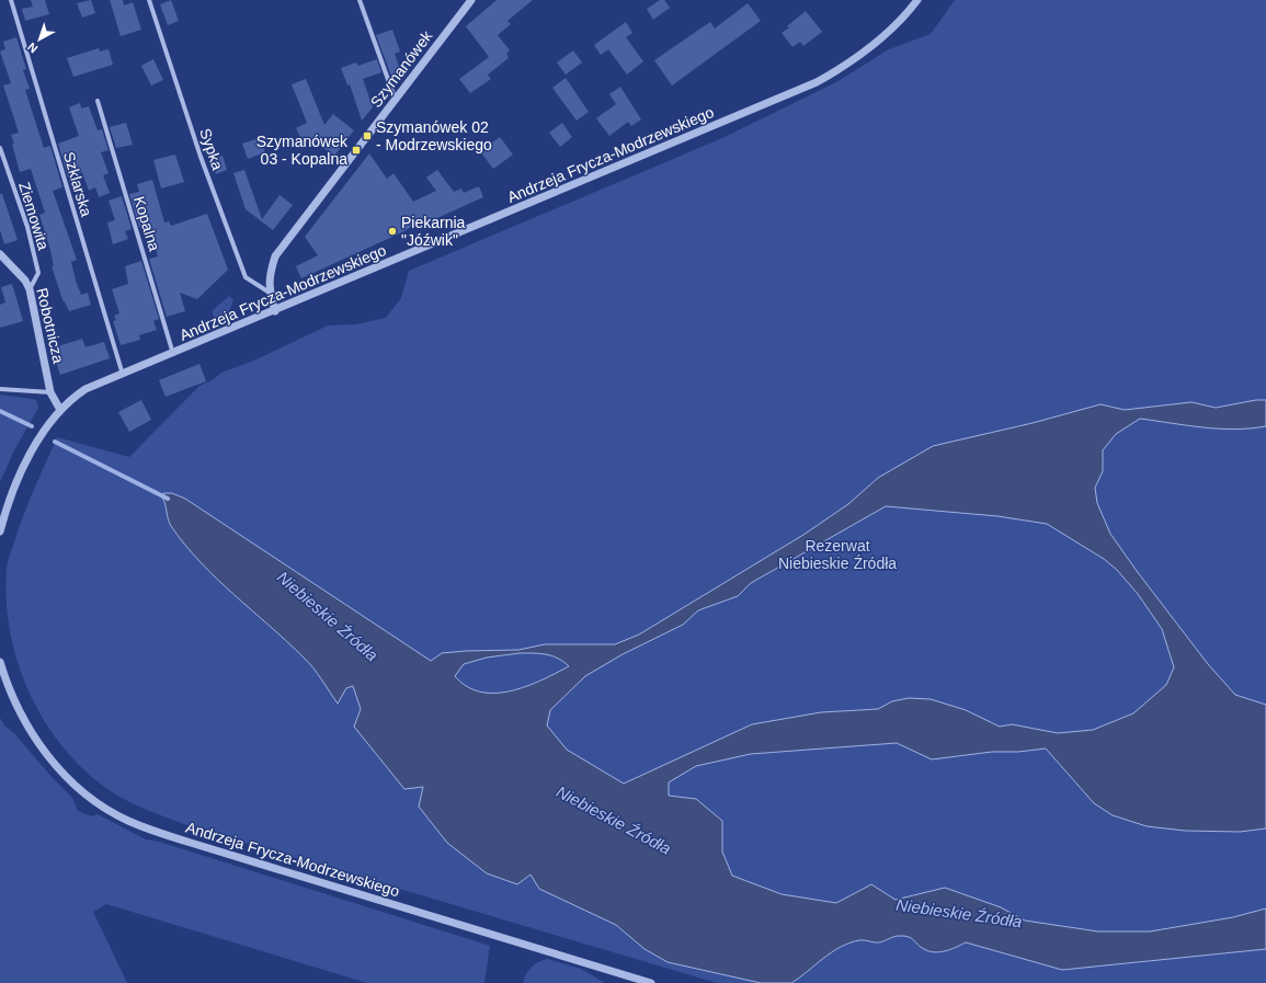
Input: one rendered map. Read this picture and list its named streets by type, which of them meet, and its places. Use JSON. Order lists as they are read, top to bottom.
{
  "streets": {
    "street": [
      "Szymanówek",
      "Sypka",
      "Andrzeja Frycza-Modrzewskiego",
      "Szklarska",
      "Ziemowita",
      "Kopalna",
      "Robotnicza"
    ]
  },
  "crossings": [
    ["Szymanówek", "Sypka"],
    ["Szymanówek", "Andrzeja Frycza-Modrzewskiego"],
    ["Andrzeja Frycza-Modrzewskiego", "Szklarska"],
    ["Andrzeja Frycza-Modrzewskiego", "Kopalna"],
    ["Andrzeja Frycza-Modrzewskiego", "Robotnicza"],
    ["Ziemowita", "Robotnicza"]
  ],
  "water": ["Niebieskie Źródła"],
  "parks": ["Rezerwat Niebieskie Źródła"],
  "places": {
    "transit": ["Szymanówek 02 - Modrzewskiego", "Szymanówek 03 - Kopalna"],
    "other": ["Piekarnia \"Jóźwik\""]
  },
  "north": "bottom left"
}
